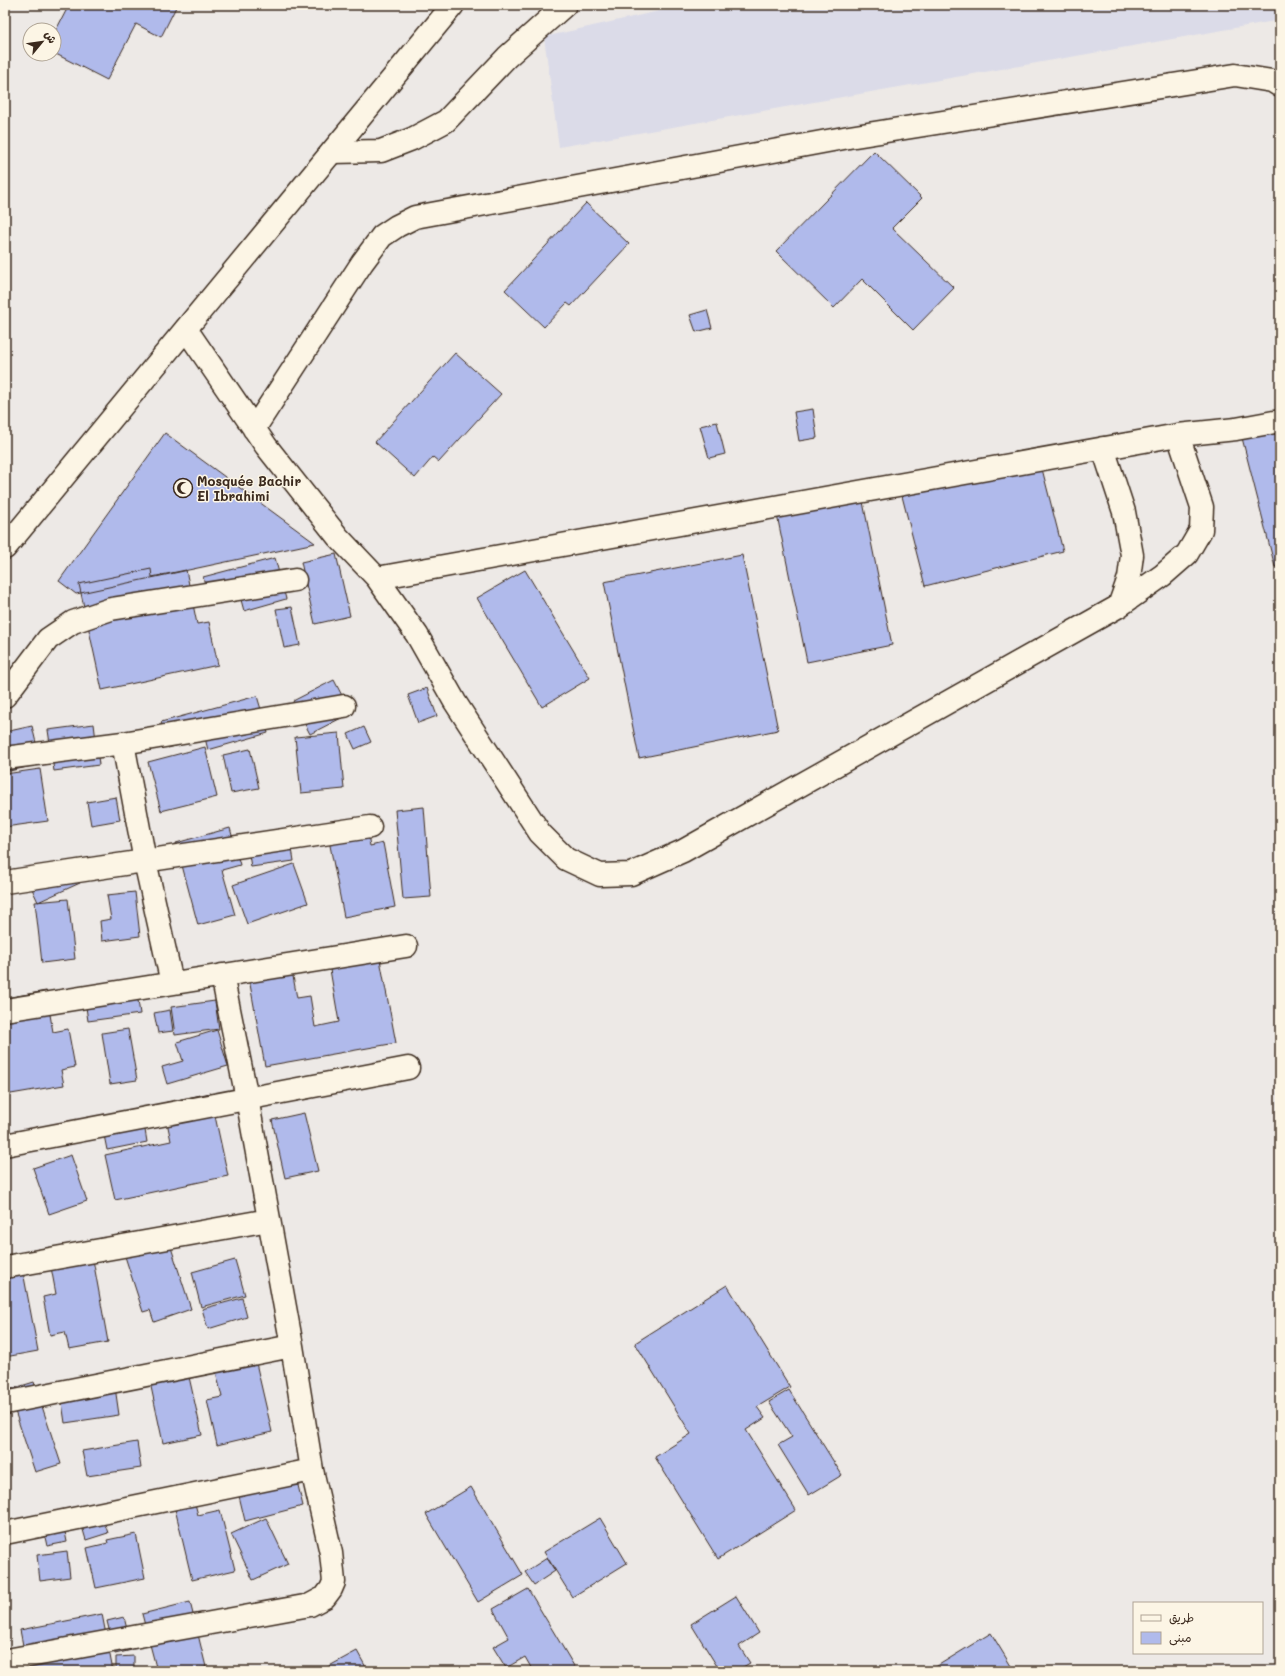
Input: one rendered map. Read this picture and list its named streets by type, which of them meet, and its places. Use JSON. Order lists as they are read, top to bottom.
{
  "places": {
    "mosque": ["Mosquée Bachir El Ibrahimi"]
  },
  "legend": ["طريق", "مبنى"],
  "north": "top right"
}
